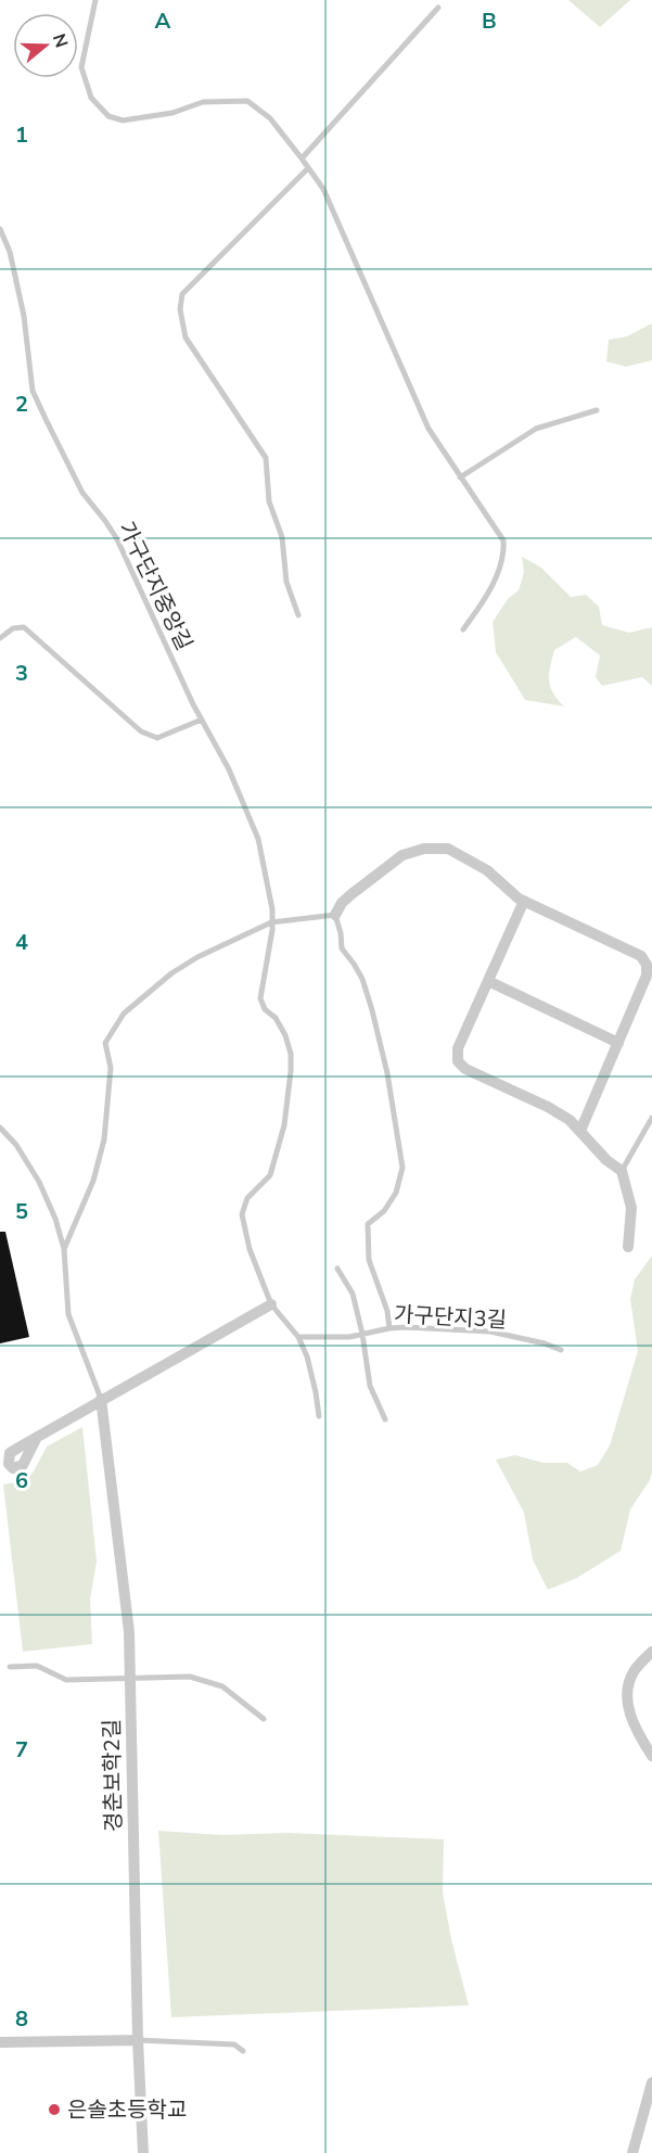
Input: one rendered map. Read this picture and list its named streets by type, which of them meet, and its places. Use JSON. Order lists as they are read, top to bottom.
{
  "streets": {
    "street": ["경춘보학2길"],
    "lane": ["가구단지중앙길", "가구단지3길"]
  },
  "crossings": [
    ["가구단지중앙길", "가구단지3길"]
  ],
  "places": ["은솔초등학교"],
  "north": "right",
  "grid": {
    "columns": ["A", "B"],
    "rows": [
      "1",
      "2",
      "3",
      "4",
      "5",
      "6",
      "7",
      "8"
    ]
  }
}
